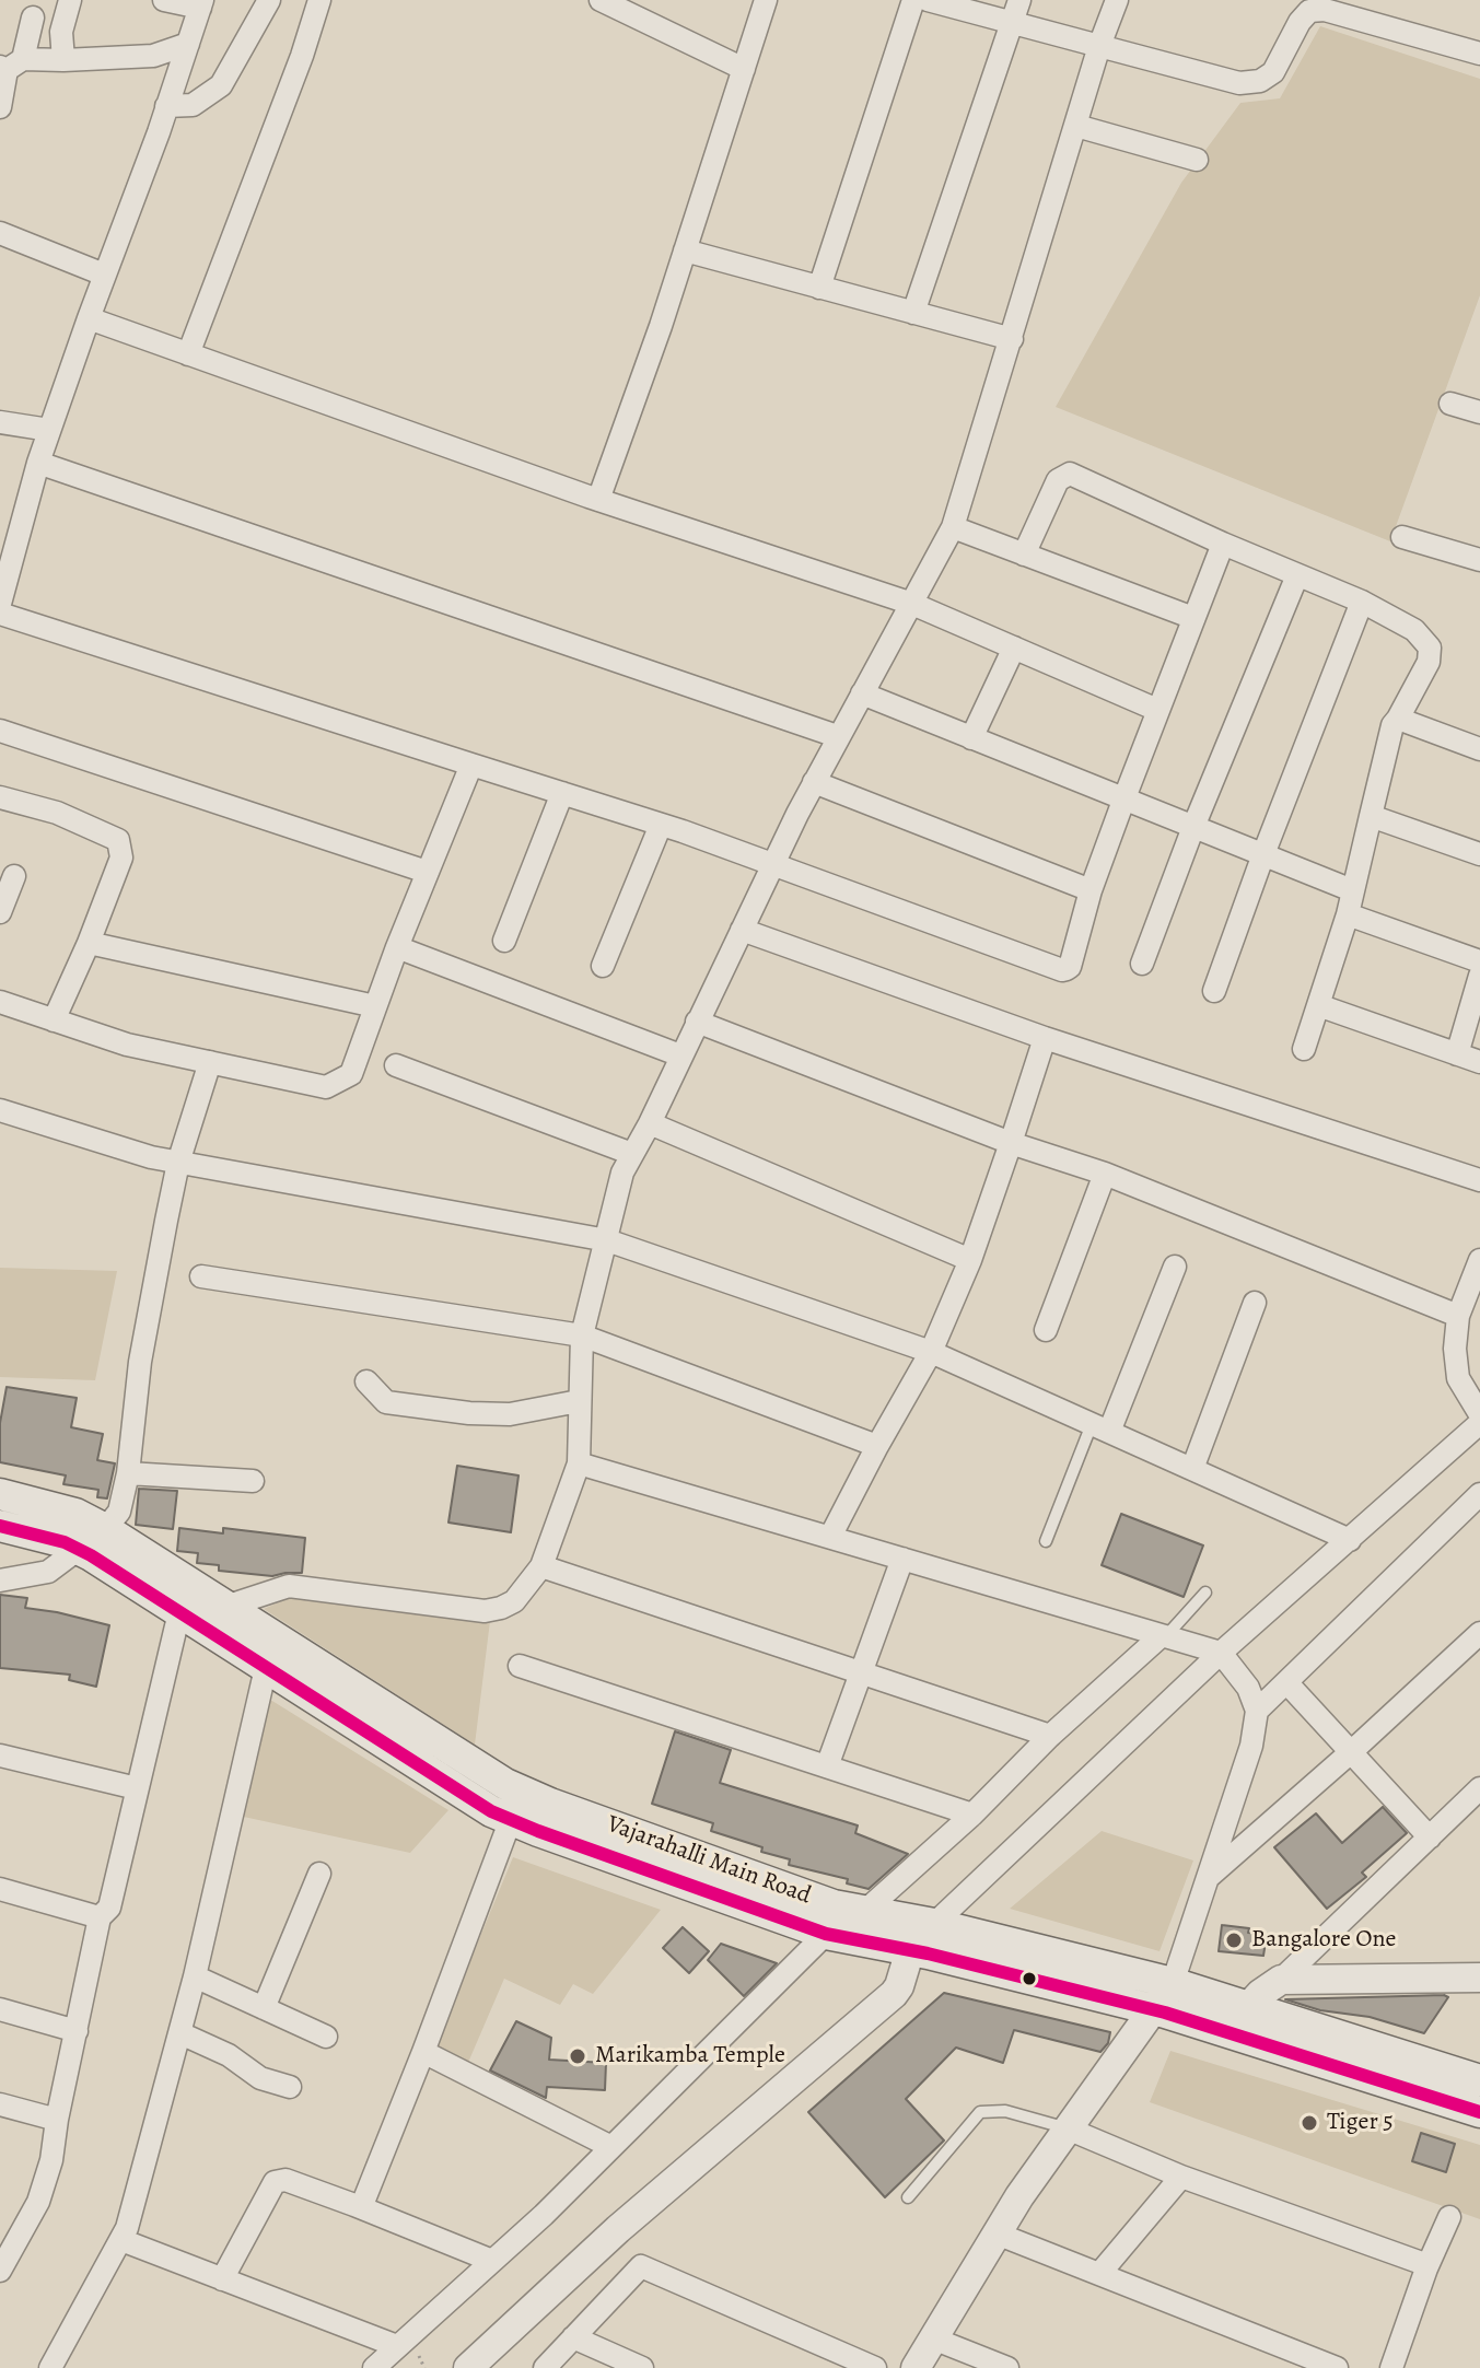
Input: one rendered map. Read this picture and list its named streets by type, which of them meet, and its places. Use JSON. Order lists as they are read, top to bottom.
{
  "streets": {
    "main road": ["Vajarahalli Main Road"]
  },
  "places": ["Bangalore One", "Marikamba Temple", "Tiger 5"]
}
